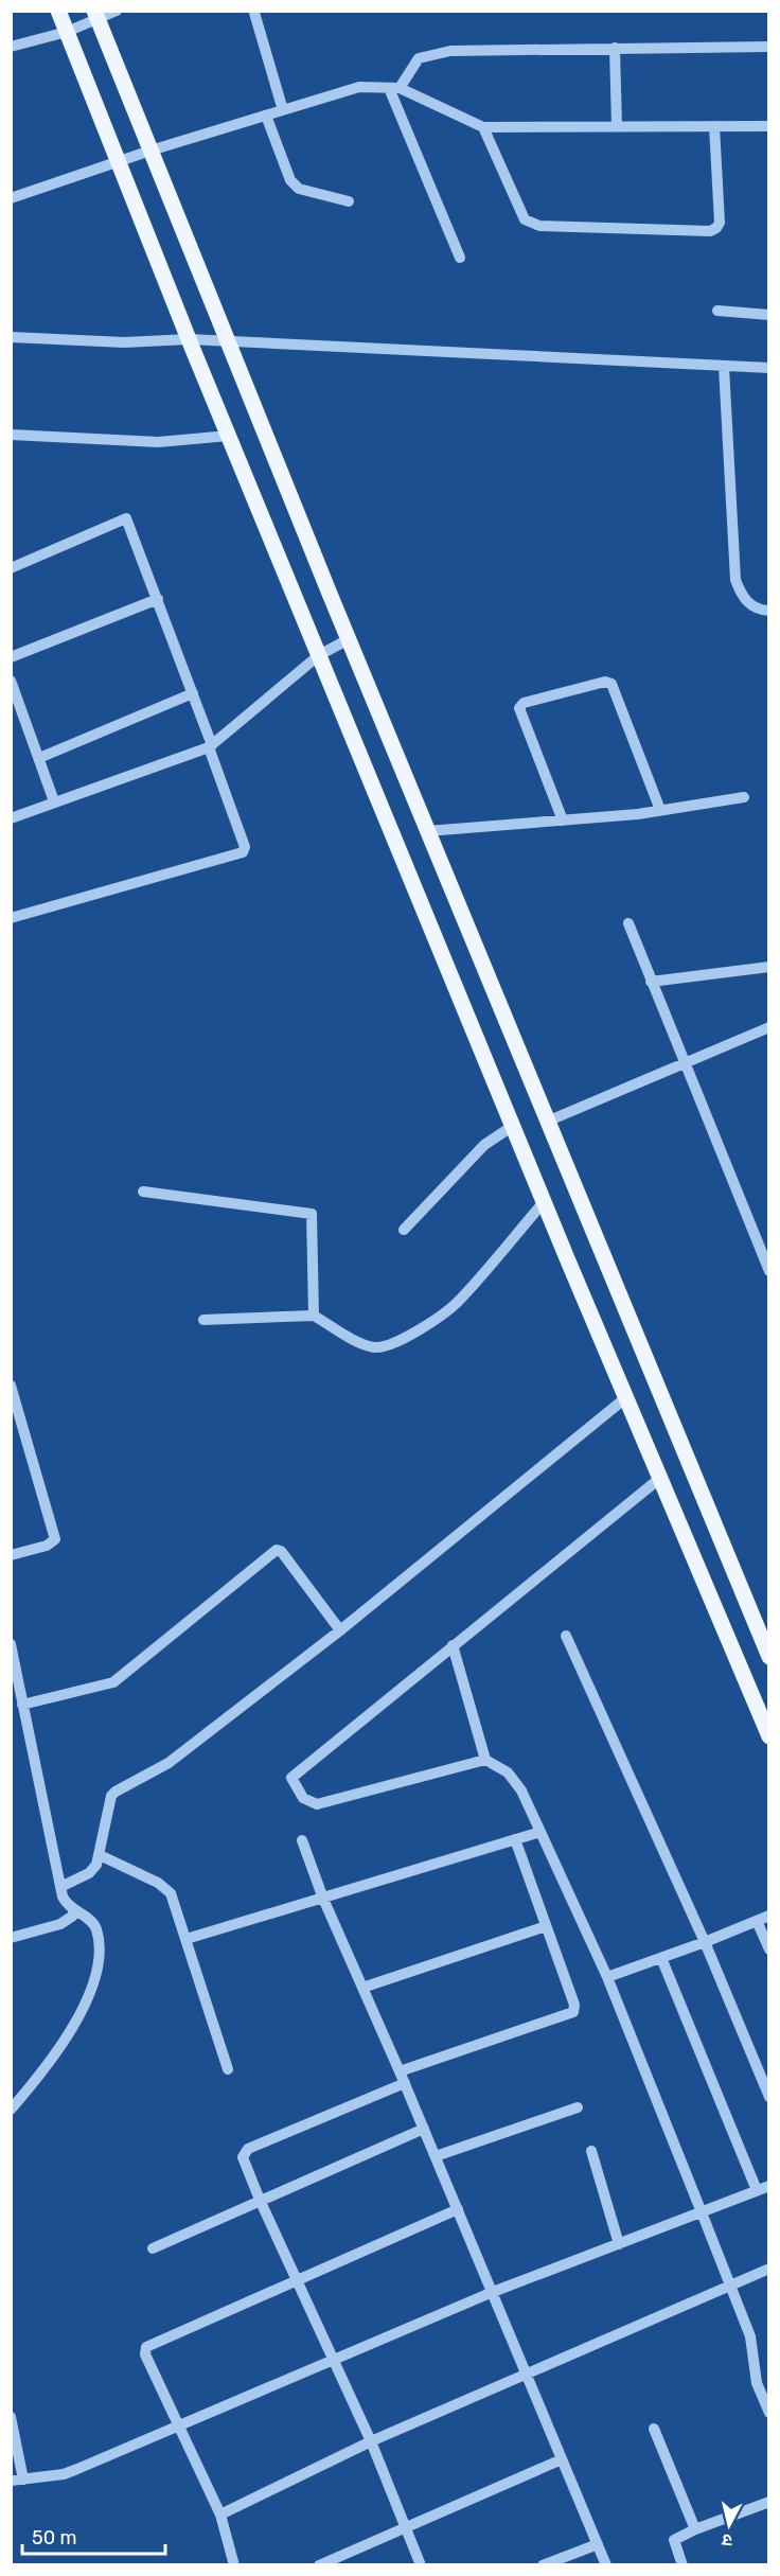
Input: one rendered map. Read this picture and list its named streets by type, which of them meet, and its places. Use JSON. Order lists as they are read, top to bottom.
{
  "scale_bar": "50 m",
  "north": "bottom"
}
